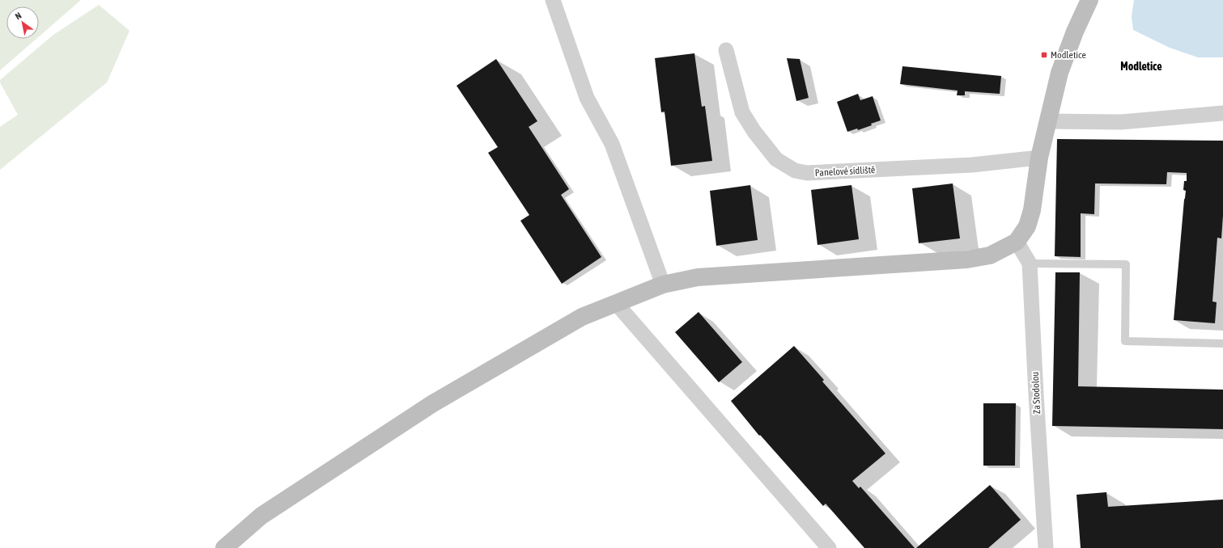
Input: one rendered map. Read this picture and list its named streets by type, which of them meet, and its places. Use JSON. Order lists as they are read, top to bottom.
{
  "streets": {
    "street": ["Panelové sídliště", "Za Stodolou"]
  },
  "districts": ["Modletice"],
  "places": {
    "transit": ["Modletice"]
  },
  "north": "top left"
}
